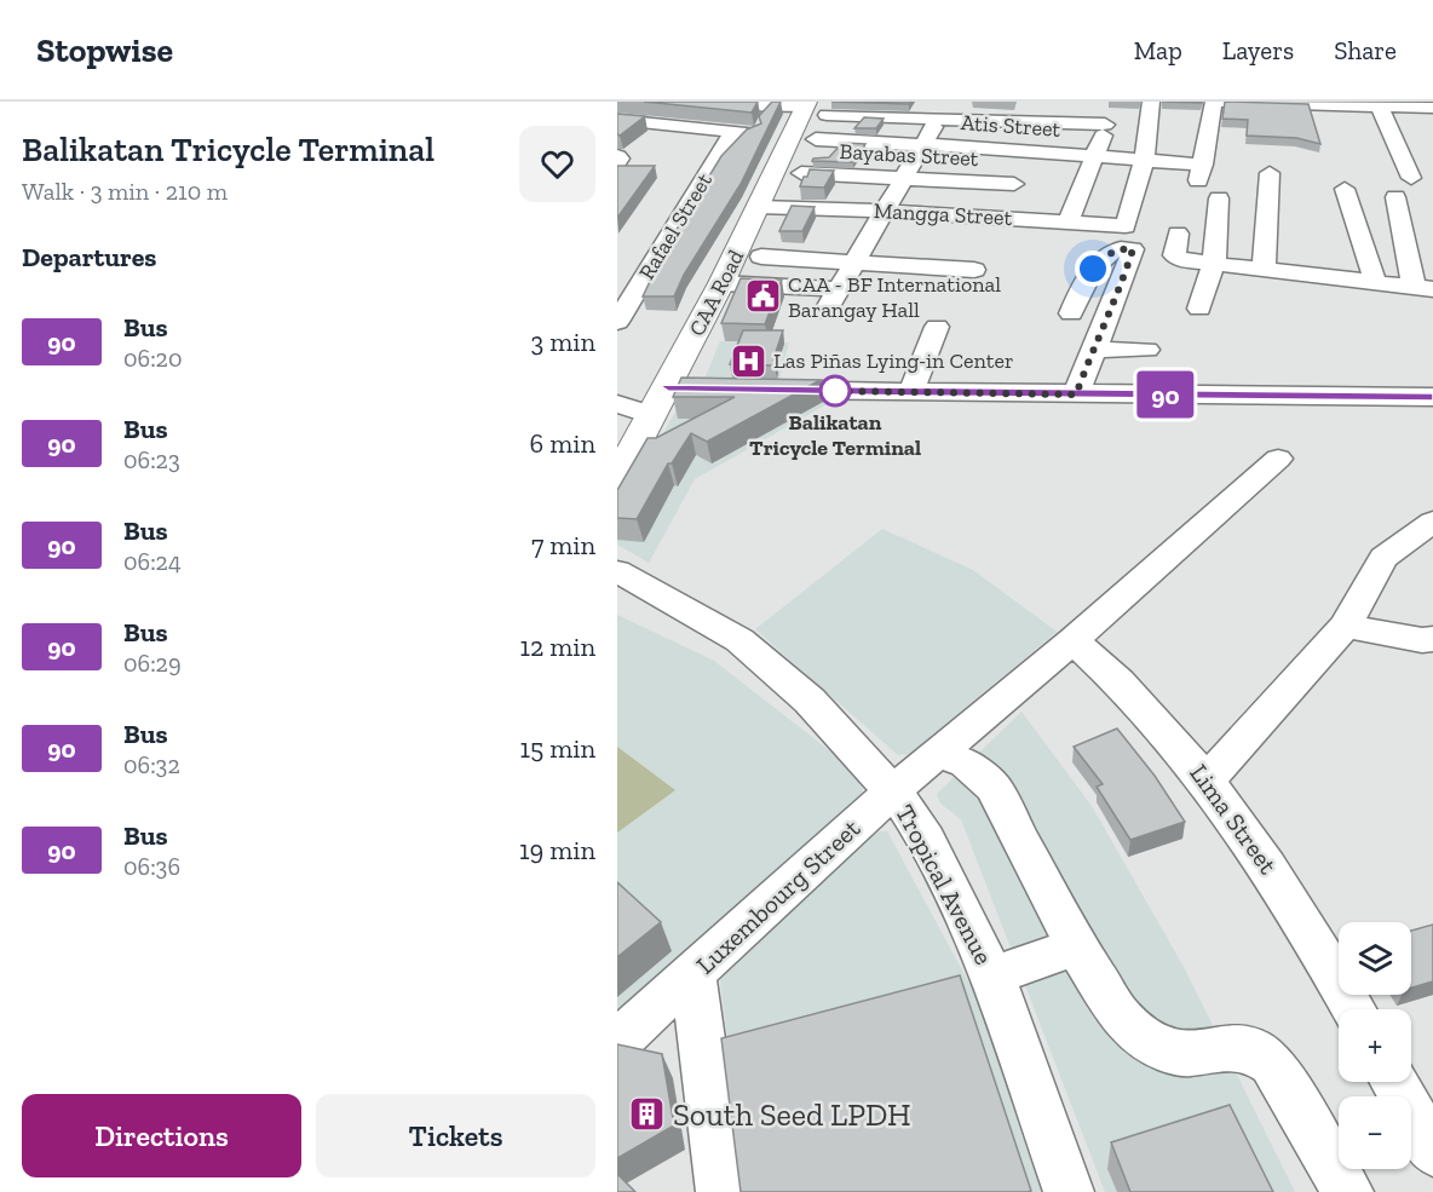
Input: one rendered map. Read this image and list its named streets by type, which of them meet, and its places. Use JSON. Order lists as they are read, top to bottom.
{
  "streets": {
    "main road": ["CAA Road"],
    "street": [
      "Atis Street",
      "Bayabas Street",
      "Mangga Street",
      "Rafael Street",
      "Lima Street",
      "Tropical Avenue",
      "Luxembourg Street"
    ]
  },
  "crossings": [
    ["Atis Street", "Mangga Street"],
    ["Mangga Street", "CAA Road"],
    ["Lima Street", "Luxembourg Street"],
    ["Tropical Avenue", "Luxembourg Street"]
  ],
  "places": {
    "public building": ["CAA - BF International Barangay Hall"],
    "hospital": ["Las Piñas Lying-in Center"],
    "other": ["Balikatan Tricycle Terminal"],
    "building": ["South Seed LPDH"]
  },
  "lines": ["bus line 90"],
  "page": {
    "header": "Stopwise",
    "nav": ["Map", "Layers", "Share"],
    "heading": [
      ["Balikatan Tricycle Terminal", "Walk · 3 min · 210 m"],
      "Departures"
    ],
    "on_map": "90",
    "list": [
      {
        "mark": "90",
        "name": "Bus",
        "note": "06:20",
        "value": "3 min"
      },
      {
        "mark": "90",
        "name": "Bus",
        "note": "06:23",
        "value": "6 min"
      },
      {
        "mark": "90",
        "name": "Bus",
        "note": "06:24",
        "value": "7 min"
      },
      {
        "mark": "90",
        "name": "Bus",
        "note": "06:29",
        "value": "12 min"
      },
      {
        "mark": "90",
        "name": "Bus",
        "note": "06:32",
        "value": "15 min"
      },
      {
        "mark": "90",
        "name": "Bus",
        "note": "06:36",
        "value": "19 min"
      }
    ],
    "map_buttons": ["+", "−"],
    "buttons": ["Directions", "Tickets"]
  }
}
